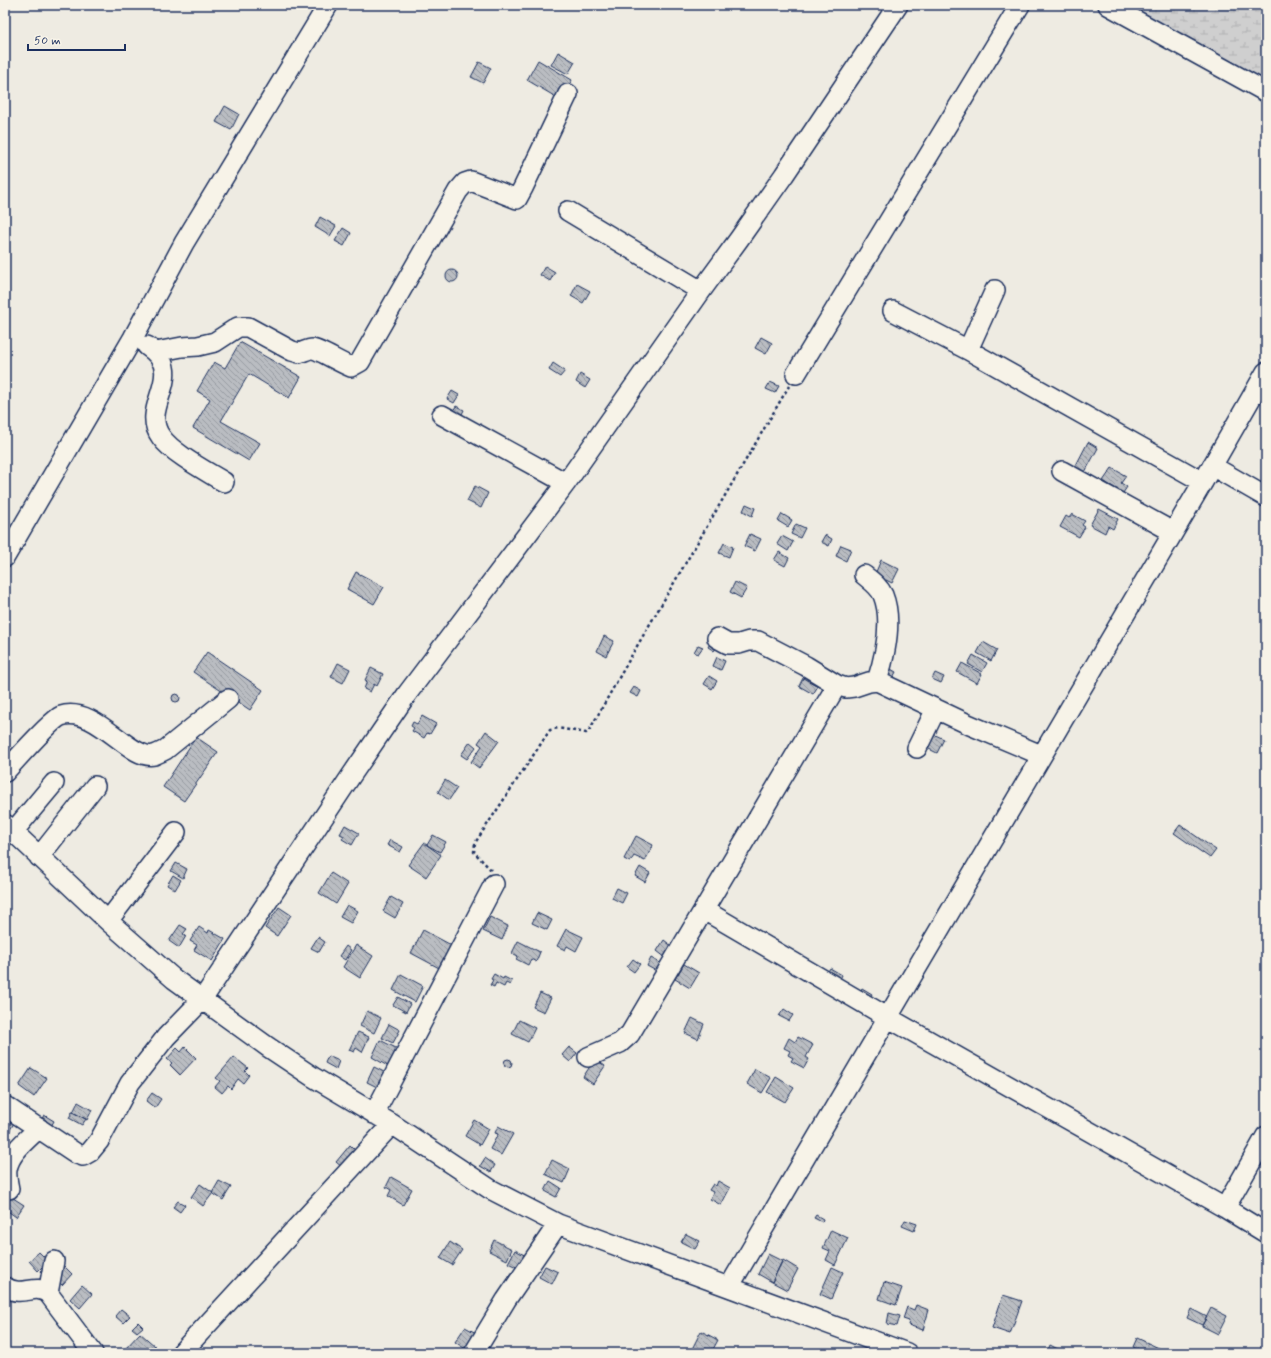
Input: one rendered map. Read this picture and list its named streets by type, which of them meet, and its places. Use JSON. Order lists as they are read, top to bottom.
{
  "scale_bar": "50 m"
}
